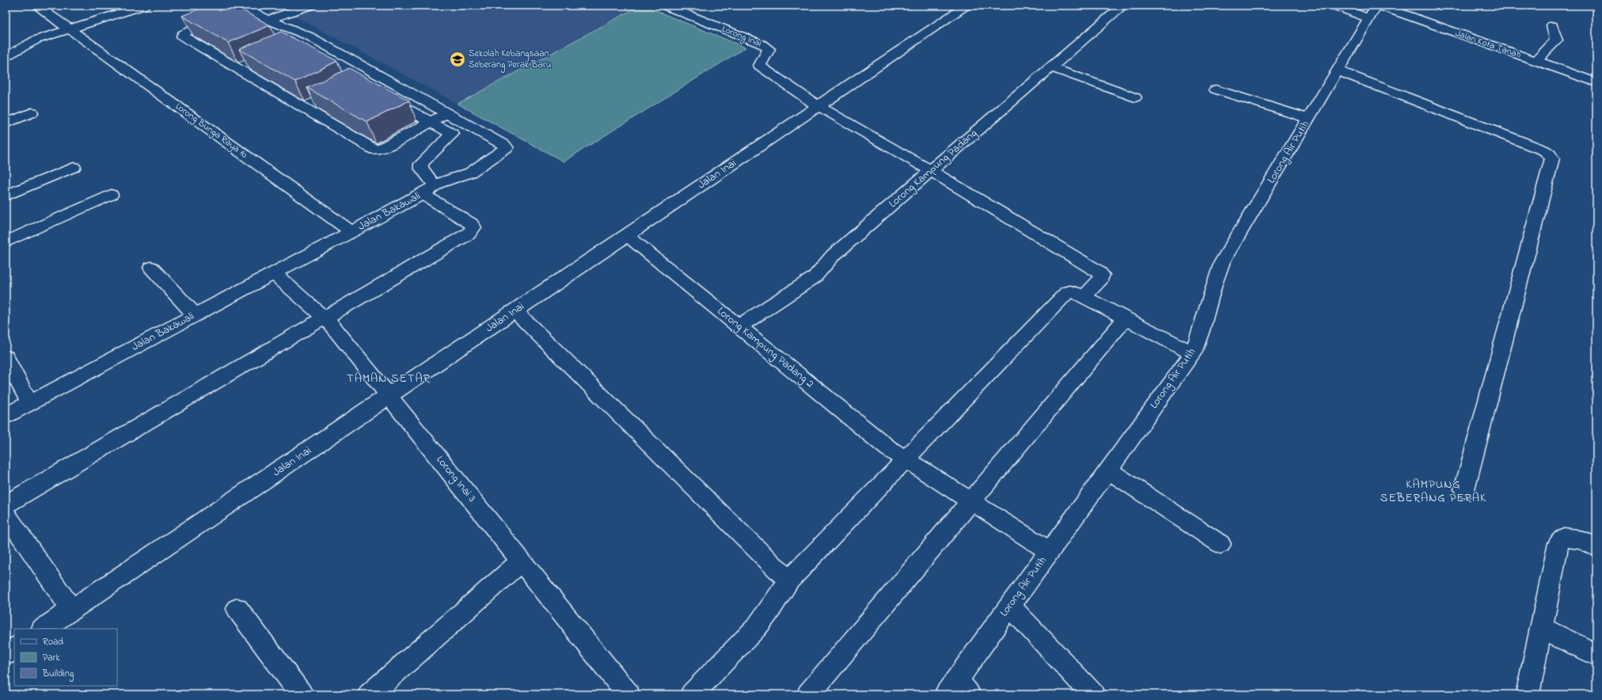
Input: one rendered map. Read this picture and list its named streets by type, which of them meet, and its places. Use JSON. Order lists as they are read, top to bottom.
{
  "streets": {
    "street": [
      "Lorong Inai",
      "Jalan Kota Tanah",
      "Lorong Bunga Raya 10",
      "Lorong Air Putih",
      "Lorong Kampung Padang",
      "Jalan Inai",
      "Jalan Bakawali",
      "Lorong Kampung Padang 2",
      "Lorong Inai 3"
    ]
  },
  "crossings": [
    ["Lorong Inai", "Jalan Inai"],
    ["Jalan Kota Tanah", "Lorong Air Putih"],
    ["Lorong Bunga Raya 10", "Jalan Bakawali"],
    ["Lorong Air Putih", "Lorong Kampung Padang 2"],
    ["Lorong Kampung Padang", "Lorong Kampung Padang 2"],
    ["Jalan Inai", "Lorong Kampung Padang 2"],
    ["Jalan Inai", "Lorong Inai 3"],
    ["Jalan Bakawali", "Lorong Inai 3"]
  ],
  "districts": ["TAMAN SETAR", "KAMPUNG SEBERANG PERAK"],
  "places": {
    "school or university": ["Sekolah Kebangsaan Seberang Perak Baru"]
  },
  "legend": ["Road", "Park", "Building"]
}
